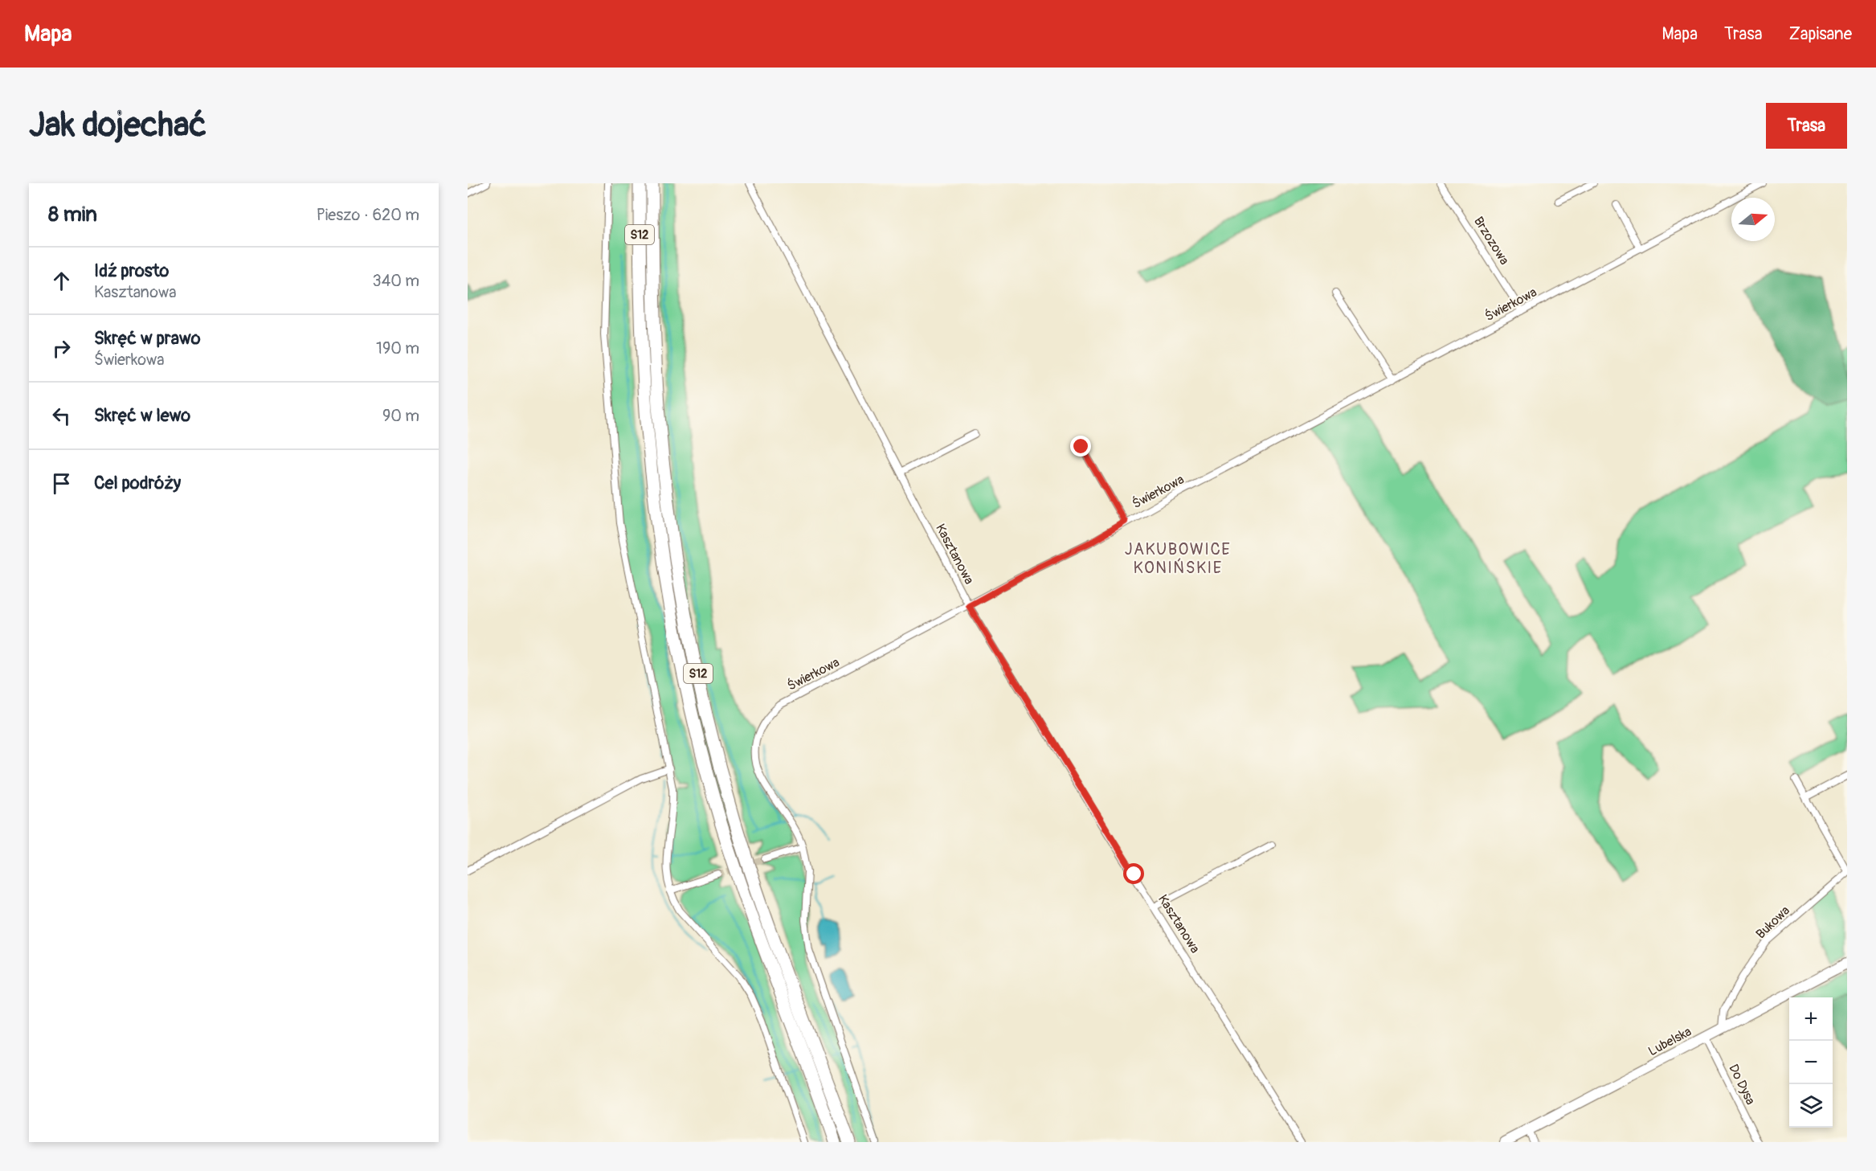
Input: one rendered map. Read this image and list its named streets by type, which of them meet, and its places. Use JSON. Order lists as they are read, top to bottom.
{
  "streets": {
    "highway": ["S12"],
    "street": [
      "Brzozowa",
      "Świerkowa",
      "Kasztanowa",
      "Bukowa",
      "Lubelska",
      "Do Dysa"
    ]
  },
  "crossings": [
    ["Brzozowa", "Świerkowa"],
    ["Świerkowa", "Kasztanowa"],
    ["Bukowa", "Lubelska"],
    ["Lubelska", "Do Dysa"]
  ],
  "districts": ["JAKUBOWICE KONIŃSKIE"],
  "north": "right",
  "page": {
    "header": "Mapa",
    "nav": ["Mapa", "Trasa", "Zapisane"],
    "buttons": "Trasa",
    "title": "Jak dojechać",
    "heading": ["8 min", "Pieszo · 620 m"],
    "list": [
      ["Idź prosto", "Kasztanowa", "340 m"],
      ["Skręć w prawo", "Świerkowa", "190 m"],
      ["Skręć w lewo", "90 m"],
      "Cel podróży"
    ],
    "map_buttons": ["+", "−"]
  }
}
